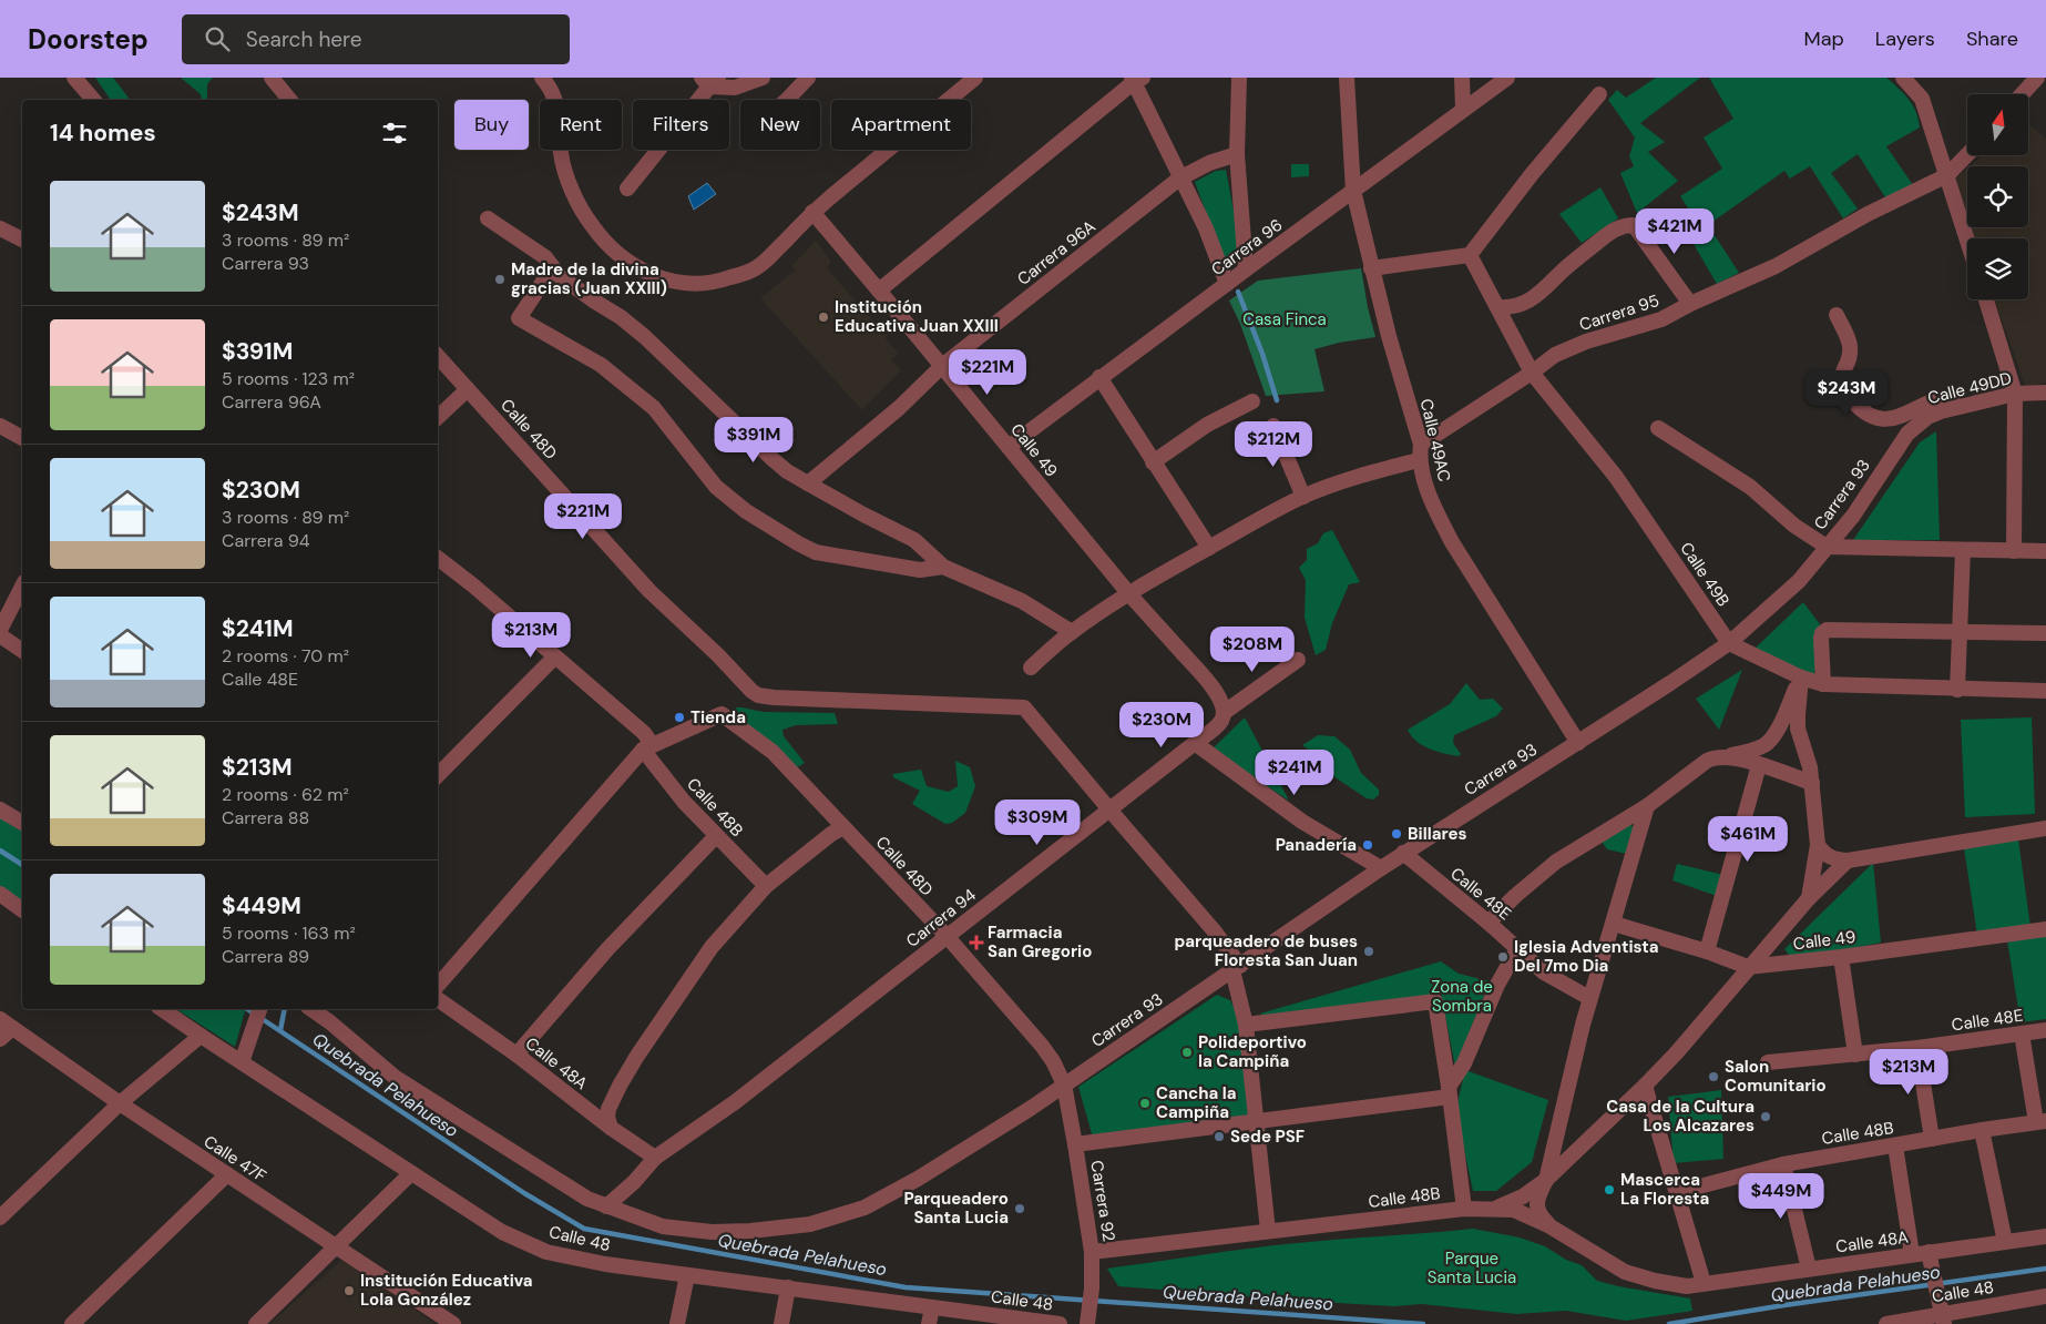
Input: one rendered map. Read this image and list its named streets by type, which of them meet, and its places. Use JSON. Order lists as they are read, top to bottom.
{
  "streets": {
    "street": [
      "Carrera 96",
      "Carrera 96A",
      "Carrera 95",
      "Calle 49DD",
      "Calle 48D",
      "Calle 49AC",
      "Calle 49",
      "Carrera 93",
      "Calle 49B",
      "Calle 48B",
      "Calle 48E",
      "Carrera 94",
      "Calle 48A",
      "Calle 47F",
      "Carrera 92",
      "Calle 48"
    ]
  },
  "crossings": [
    ["Carrera 96", "Calle 49AC"],
    ["Carrera 96", "Calle 49"],
    ["Carrera 96A", "Calle 49"],
    ["Carrera 95", "Calle 49AC"],
    ["Carrera 95", "Calle 49"],
    ["Carrera 95", "Calle 49B"],
    ["Calle 49DD", "Carrera 93"],
    ["Calle 48D", "Carrera 93"],
    ["Calle 48D", "Calle 48B"],
    ["Calle 48D", "Carrera 94"],
    ["Calle 48D", "Carrera 92"],
    ["Calle 49AC", "Carrera 93"],
    ["Calle 49", "Carrera 94"],
    ["Carrera 93", "Calle 49B"],
    ["Carrera 93", "Calle 48E"],
    ["Carrera 93", "Carrera 92"],
    ["Calle 48B", "Calle 48A"],
    ["Calle 48B", "Carrera 92"],
    ["Carrera 94", "Calle 48A"]
  ],
  "water": ["Quebrada Pelahueso"],
  "parks": ["Casa Finca", "Zona de Sombra", "Parque Santa Lucia"],
  "places": {
    "other": [
      "Madre de la divina gracias (Juan XXIII)",
      "Institución Educativa Juan XXIII",
      "Tienda",
      "Billares",
      "Panadería",
      "parqueadero de buses Floresta San Juan",
      "Iglesia Adventista Del 7mo Dia",
      "Polideportivo la Campiña",
      "Salon Comunitario",
      "Cancha la Campiña",
      "Casa de la Cultura Los Alcazares",
      "Sede PSF",
      "Mascerca La Floresta",
      "Parqueadero Santa Lucia",
      "Institución Educativa Lola González"
    ],
    "health": ["Farmacia San Gregorio"]
  },
  "north": "top",
  "page": {
    "header": "Doorstep",
    "search": "Search here",
    "nav": ["Map", "Layers", "Share"],
    "chip": [
      "Buy",
      "Rent",
      "Filters",
      "New",
      "Apartment"
    ],
    "heading": "14 homes",
    "list": [
      {
        "name": "$243M",
        "note": "3 rooms · 89 m² · Carrera 93"
      },
      {
        "name": "$391M",
        "note": "5 rooms · 123 m² · Carrera 96A"
      },
      {
        "name": "$230M",
        "note": "3 rooms · 89 m² · Carrera 94"
      },
      {
        "name": "$241M",
        "note": "2 rooms · 70 m² · Calle 48E"
      },
      {
        "name": "$213M",
        "note": "2 rooms · 62 m² · Carrera 88"
      },
      {
        "name": "$449M",
        "note": "5 rooms · 163 m² · Carrera 89"
      }
    ],
    "price": [
      "$421M",
      "$221M",
      "$243M",
      "$391M",
      "$212M",
      "$221M",
      "$213M",
      "$208M",
      "$230M",
      "$241M",
      "$309M",
      "$461M",
      "$213M",
      "$449M"
    ]
  }
}
